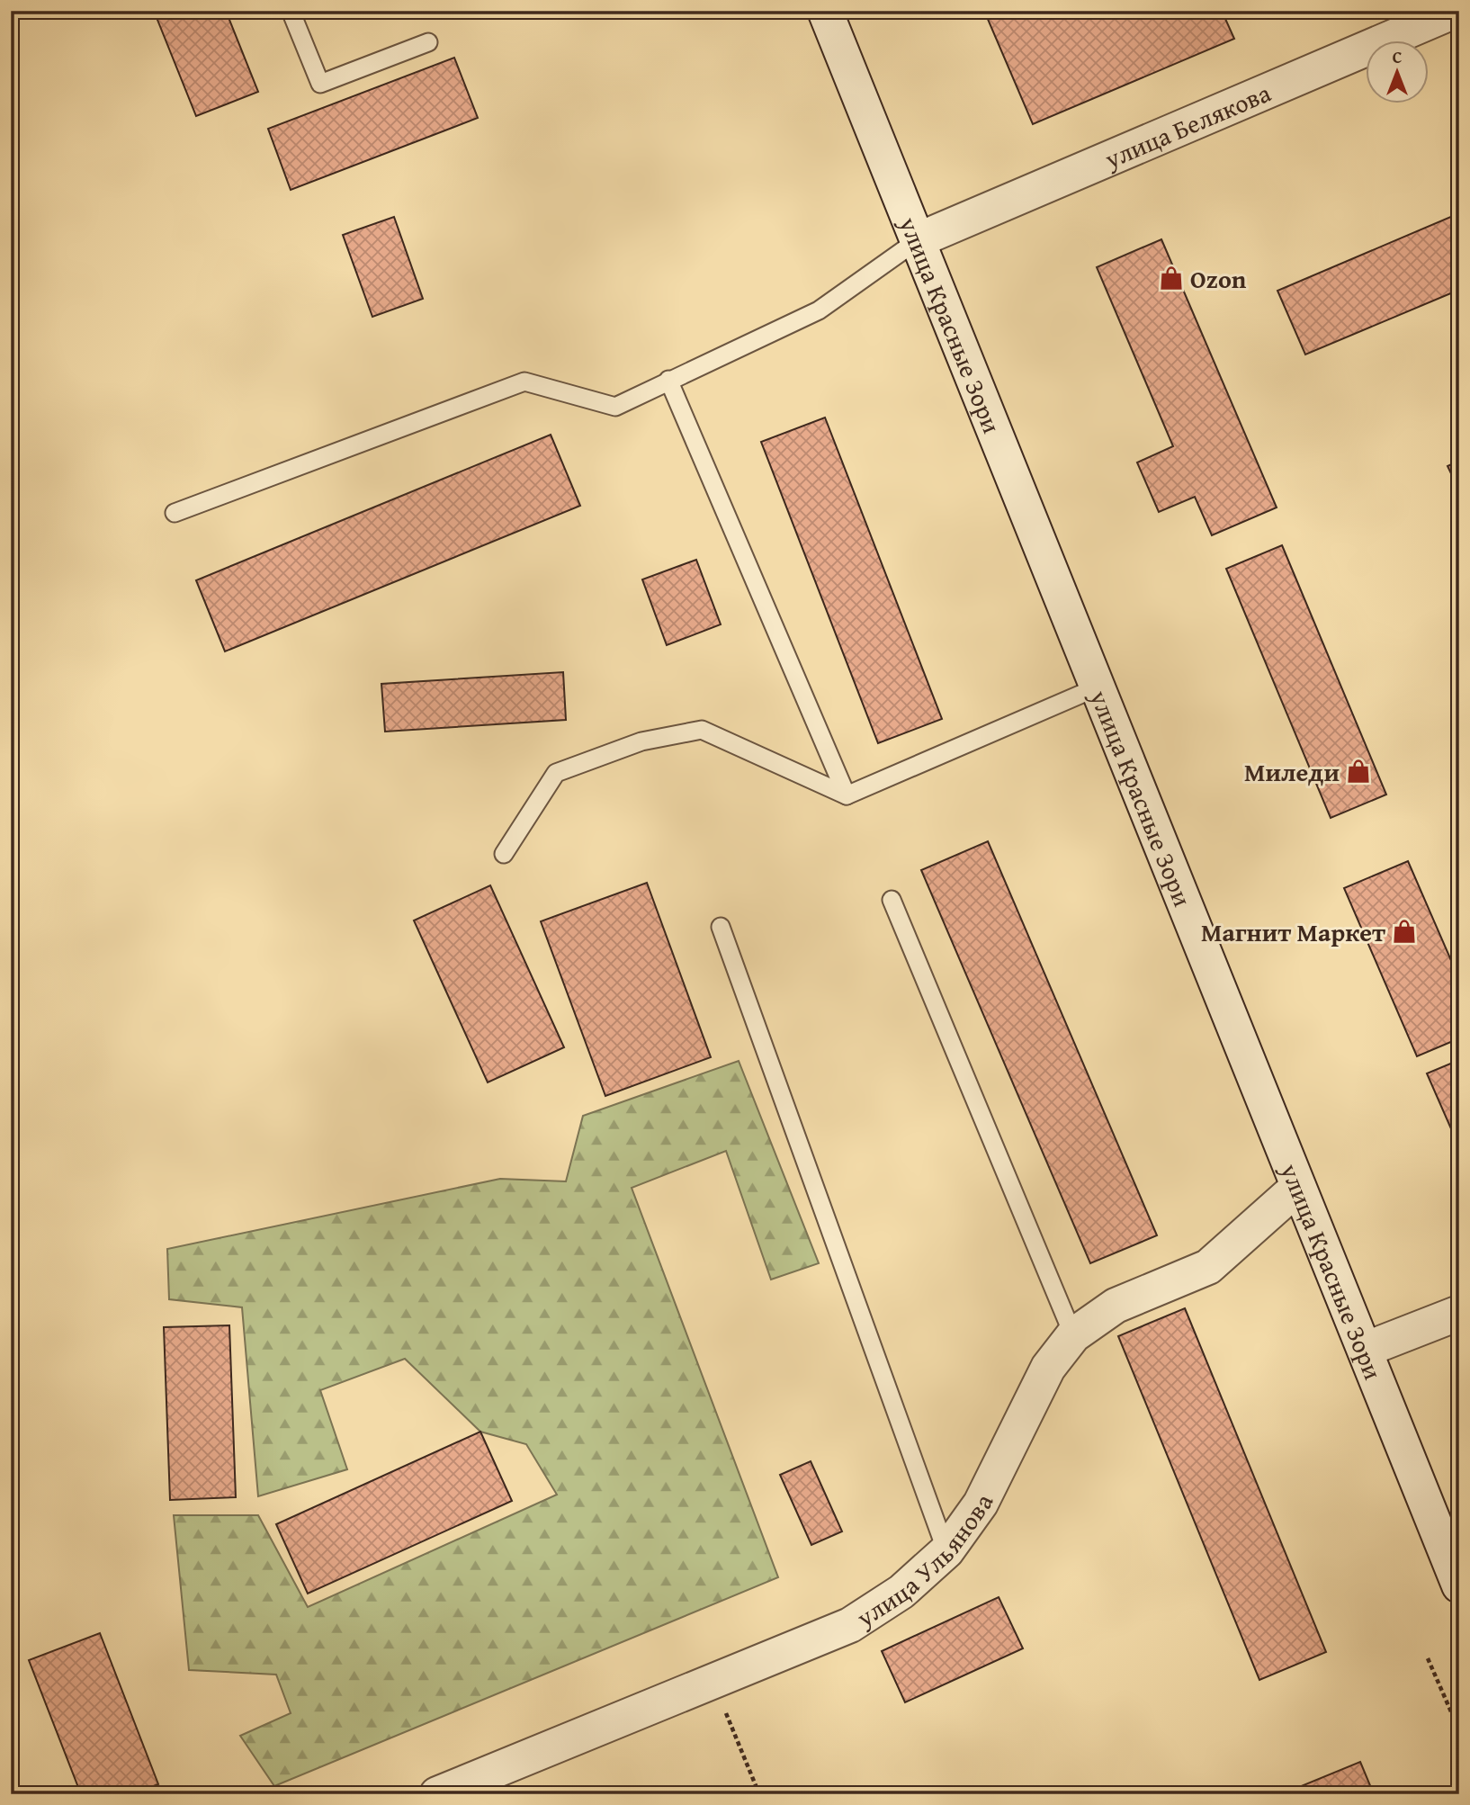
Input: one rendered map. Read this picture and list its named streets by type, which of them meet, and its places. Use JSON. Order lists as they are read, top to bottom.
{
  "streets": {
    "street": ["улица Белякова", "улица Красные Зори", "улица Ульянова"]
  },
  "crossings": [
    ["улица Белякова", "улица Красные Зори"],
    ["улица Красные Зори", "улица Ульянова"]
  ],
  "places": {
    "shop": ["Ozon", "Миледи", "Магнит Маркет"]
  },
  "north": "top"
}
